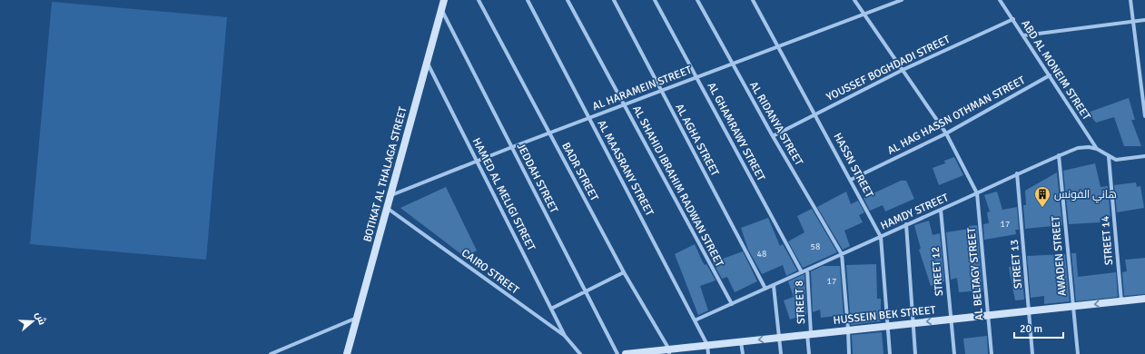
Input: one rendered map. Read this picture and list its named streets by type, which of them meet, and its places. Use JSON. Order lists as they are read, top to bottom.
{
  "streets": {
    "main road": ["BOTIKAT AL THALAGA STREET", "HUSSEIN BEK STREET"],
    "street": [
      "YOUSSEF BOGHDADI STREET",
      "ABD AL MONEIM STREET",
      "AL HARAMEIN STREET",
      "AL HAG HASSN OTHMAN STREET",
      "AL RIDANYA STREET",
      "AL GHAMRAWY STREET",
      "AL AGHA STREET",
      "HASSN STREET",
      "AL MAASRANY STREET",
      "BADR STREET",
      "JEDDAH STREET",
      "AL SHAHID IBRAHIM RADWAN STREET",
      "HAMED AL MELIGI STREET",
      "HAMDY STREET",
      "STREET 14",
      "AWADEN STREET",
      "STREET 13",
      "CAIRO STREET",
      "STREET 12",
      "AL BELTAGY STREET",
      "STREET 8"
    ]
  },
  "crossings": [
    ["YOUSSEF BOGHDADI STREET", "ABD AL MONEIM STREET"],
    ["YOUSSEF BOGHDADI STREET", "AL RIDANYA STREET"],
    ["YOUSSEF BOGHDADI STREET", "HASSN STREET"],
    ["ABD AL MONEIM STREET", "AL HAG HASSN OTHMAN STREET"],
    ["ABD AL MONEIM STREET", "HAMDY STREET"],
    ["AL HARAMEIN STREET", "AL RIDANYA STREET"],
    ["AL HARAMEIN STREET", "AL GHAMRAWY STREET"],
    ["AL HARAMEIN STREET", "AL AGHA STREET"],
    ["AL HARAMEIN STREET", "HASSN STREET"],
    ["AL HARAMEIN STREET", "AL MAASRANY STREET"],
    ["AL HARAMEIN STREET", "BADR STREET"],
    ["AL HARAMEIN STREET", "BOTIKAT AL THALAGA STREET"],
    ["AL HARAMEIN STREET", "JEDDAH STREET"],
    ["AL HARAMEIN STREET", "AL SHAHID IBRAHIM RADWAN STREET"],
    ["AL HARAMEIN STREET", "HAMED AL MELIGI STREET"],
    ["AL HAG HASSN OTHMAN STREET", "HASSN STREET"],
    ["AL RIDANYA STREET", "HAMDY STREET"],
    ["AL GHAMRAWY STREET", "HAMDY STREET"],
    ["AL AGHA STREET", "HAMDY STREET"],
    ["HASSN STREET", "HAMDY STREET"],
    ["HASSN STREET", "HUSSEIN BEK STREET"],
    ["AL MAASRANY STREET", "HAMDY STREET"],
    ["AL MAASRANY STREET", "HUSSEIN BEK STREET"],
    ["BADR STREET", "HUSSEIN BEK STREET"],
    ["BOTIKAT AL THALAGA STREET", "JEDDAH STREET"],
    ["BOTIKAT AL THALAGA STREET", "HAMED AL MELIGI STREET"],
    ["BOTIKAT AL THALAGA STREET", "CAIRO STREET"],
    ["AL SHAHID IBRAHIM RADWAN STREET", "HAMDY STREET"],
    ["HAMED AL MELIGI STREET", "CAIRO STREET"],
    ["HAMDY STREET", "AWADEN STREET"],
    ["HAMDY STREET", "STREET 13"],
    ["HAMDY STREET", "STREET 12"],
    ["HAMDY STREET", "AL BELTAGY STREET"],
    ["HAMDY STREET", "STREET 8"],
    ["STREET 14", "HUSSEIN BEK STREET"],
    ["AWADEN STREET", "HUSSEIN BEK STREET"],
    ["STREET 13", "HUSSEIN BEK STREET"],
    ["STREET 12", "HUSSEIN BEK STREET"],
    ["AL BELTAGY STREET", "HUSSEIN BEK STREET"],
    ["STREET 8", "HUSSEIN BEK STREET"]
  ],
  "places": {
    "building": ["هاني الفونس"]
  },
  "house_numbers": [
    "17",
    "58",
    "48",
    "17"
  ],
  "scale_bar": "20 m",
  "north": "right"
}
